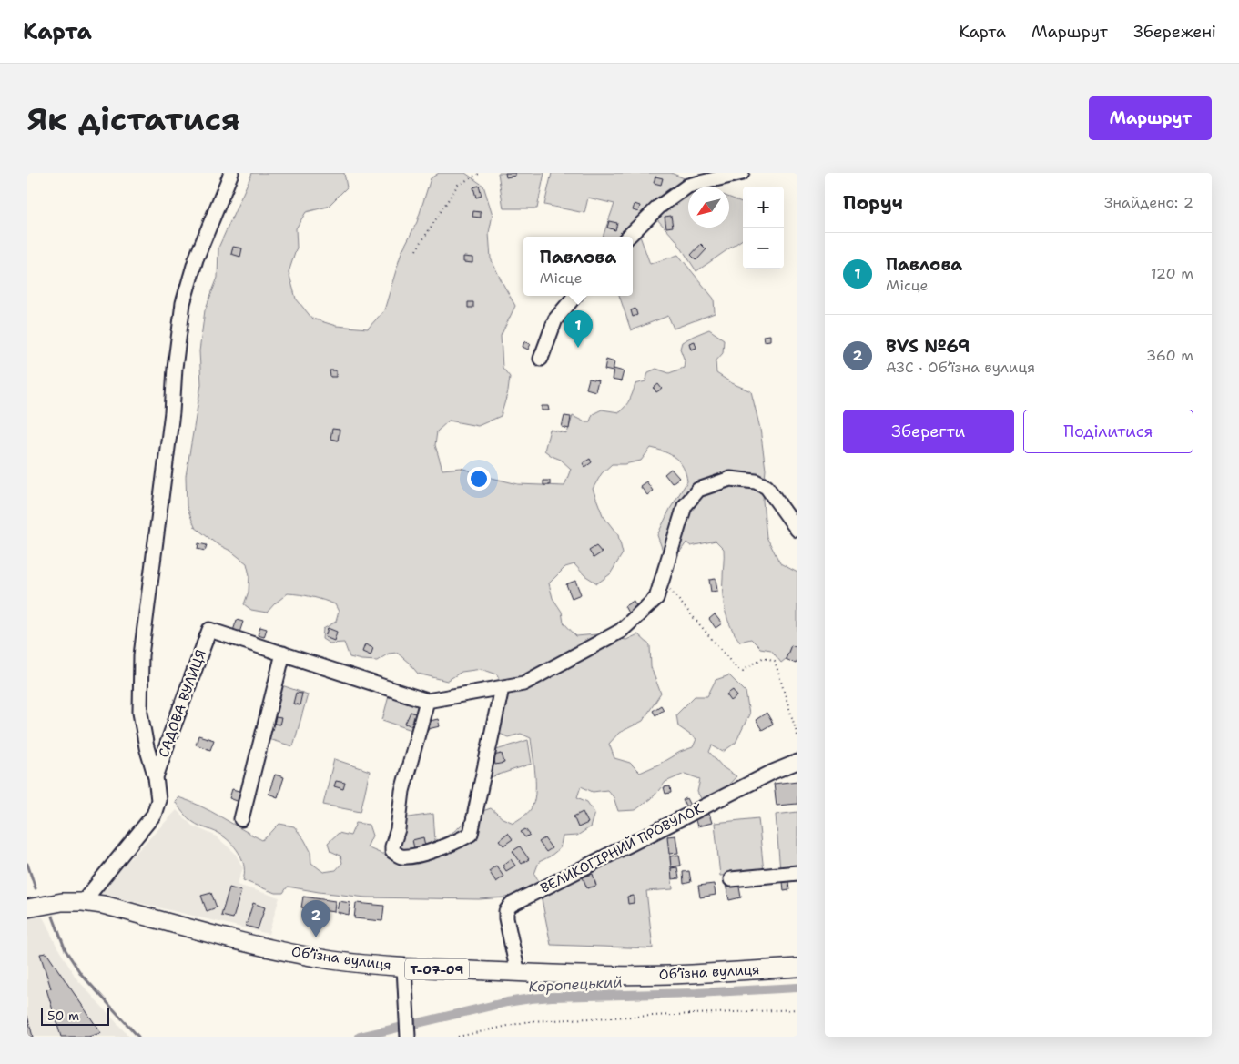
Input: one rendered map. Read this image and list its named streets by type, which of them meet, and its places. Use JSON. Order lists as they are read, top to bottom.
{
  "streets": {
    "main road": ["Обʼїзна вулиця", "Т-07-09"],
    "street": ["САДОВА ВУЛИЦЯ", "ВЕЛИКОГІРНИЙ ПРОВУЛОК"]
  },
  "crossings": [
    ["ВЕЛИКОГІРНИЙ ПРОВУЛОК", "Обʼїзна вулиця"]
  ],
  "water": ["Коропецький"],
  "scale_bar": "50 m",
  "north": "bottom left",
  "page": {
    "header": "Карта",
    "nav": ["Карта", "Маршрут", "Збережені"],
    "buttons": [
      "Маршрут",
      ["Зберегти", "Поділитися"]
    ],
    "title": "Як дістатися",
    "heading": ["Поруч", "Знайдено: 2"],
    "map_buttons": ["+", "−"],
    "list": [
      {
        "mark": "1",
        "name": "Павлова",
        "note": "Місце",
        "value": "120 m"
      },
      {
        "mark": "2",
        "name": "BVS №69",
        "note": "АЗС · Обʼїзна вулиця",
        "value": "360 m"
      }
    ],
    "popup": ["Павлова", "Місце"],
    "pins": ["1", "2"],
    "scale": "50 m"
  }
}
